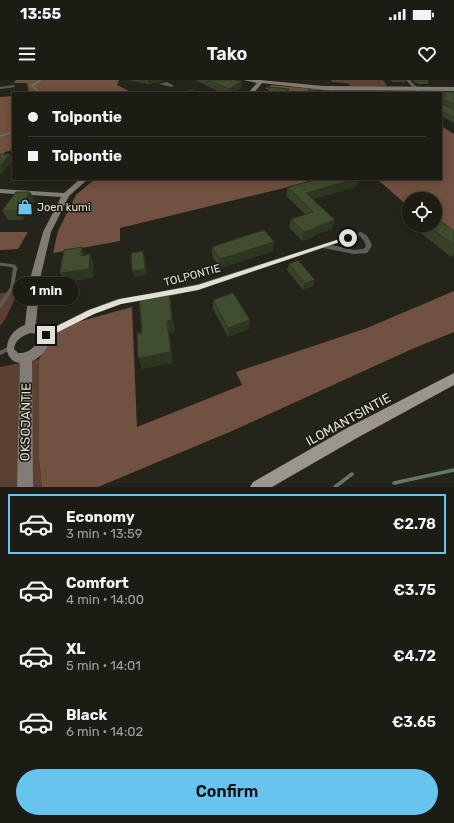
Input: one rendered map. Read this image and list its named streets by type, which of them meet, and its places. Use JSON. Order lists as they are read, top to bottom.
{
  "streets": {
    "main road": ["ILOMANTSINTIE"],
    "street": ["TOLPONTIE", "OKSOJANTIE"]
  },
  "places": {
    "shop": ["Joen kumi"]
  },
  "page": {
    "status": "13:55",
    "header": "Tako",
    "banner": ["Tolpontie", "Tolpontie"],
    "bubble": "1 min",
    "list": [
      {
        "name": "Economy",
        "note": "3 min · 13:59",
        "value": "€2.78"
      },
      {
        "name": "Comfort",
        "note": "4 min · 14:00",
        "value": "€3.75"
      },
      {
        "name": "XL",
        "note": "5 min · 14:01",
        "value": "€4.72"
      },
      {
        "name": "Black",
        "note": "6 min · 14:02",
        "value": "€3.65"
      }
    ],
    "buttons": "Confirm"
  }
}
